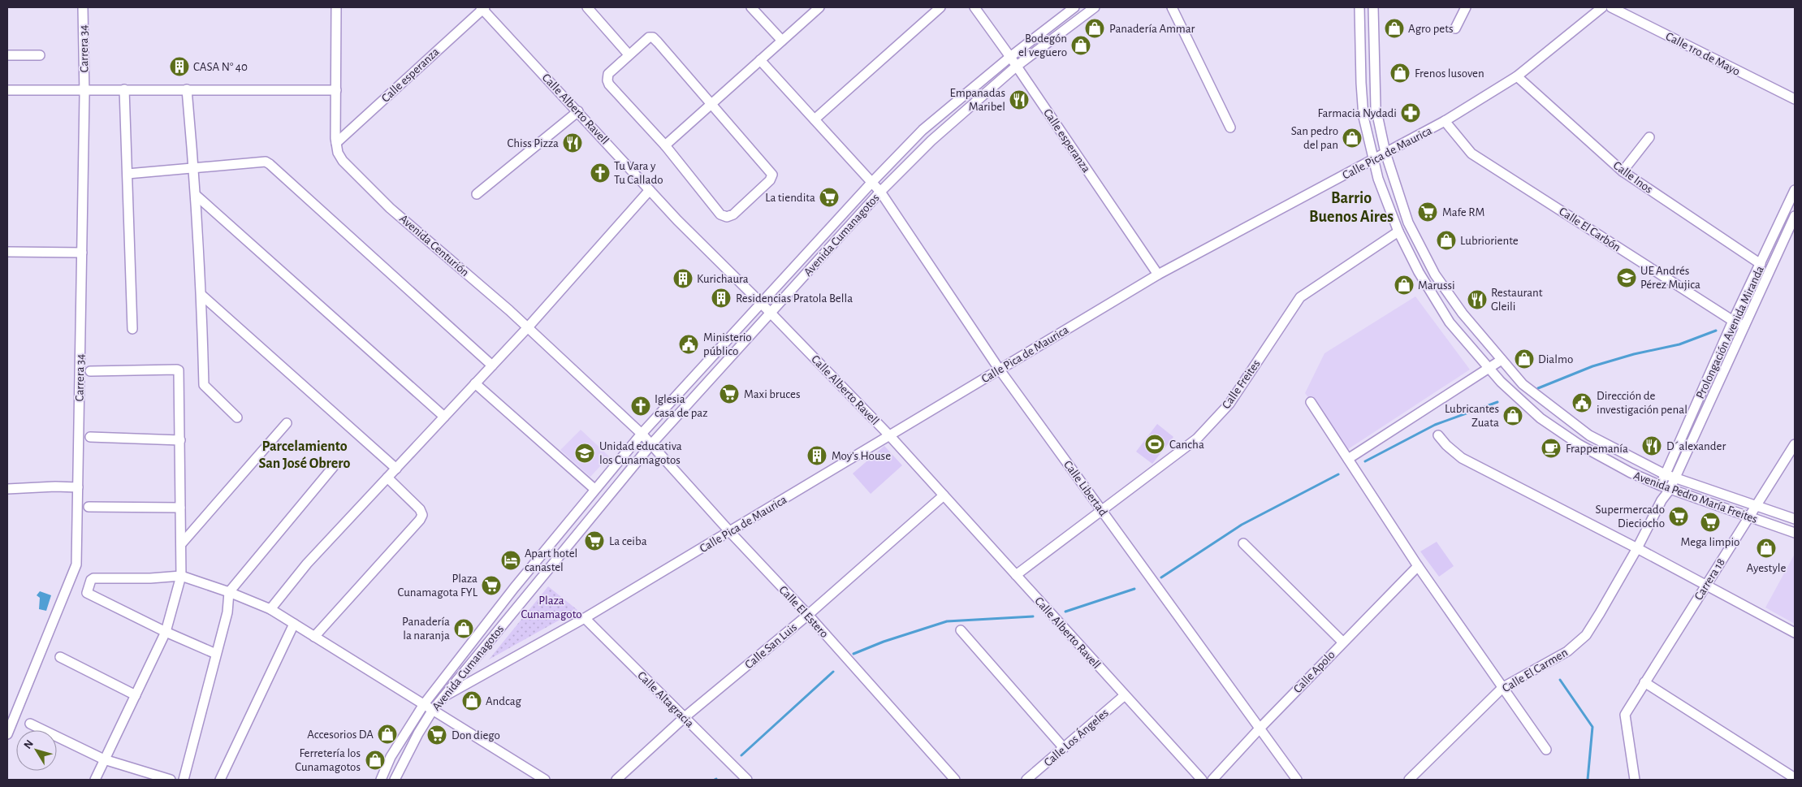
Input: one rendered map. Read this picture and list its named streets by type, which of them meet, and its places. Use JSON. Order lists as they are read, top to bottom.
{
  "streets": {
    "street": [
      "Carrera 34",
      "Calle 1ro de Mayo",
      "Calle esperanza",
      "Calle Alberto Ravell",
      "Calle Pica de Maurica",
      "Calle Inos",
      "Calle El Carbón",
      "Avenida Cumanagotos",
      "Avenida Centurión",
      "Prolongación Avenida Miranda",
      "Calle Freites",
      "Calle Libertad",
      "Avenida Pedro María Freites",
      "Carrera 18",
      "Calle El Estero",
      "Calle San Luis",
      "Calle El Carmen",
      "Calle Apolo",
      "Calle Altagracia",
      "Calle Los Ángeles"
    ]
  },
  "crossings": [
    ["Calle esperanza", "Calle Alberto Ravell"],
    ["Calle esperanza", "Calle Pica de Maurica"],
    ["Calle esperanza", "Avenida Cumanagotos"],
    ["Calle esperanza", "Avenida Centurión"],
    ["Calle Alberto Ravell", "Calle Pica de Maurica"],
    ["Calle Alberto Ravell", "Avenida Cumanagotos"],
    ["Calle Alberto Ravell", "Calle Freites"],
    ["Calle Alberto Ravell", "Calle San Luis"],
    ["Calle Alberto Ravell", "Calle Los Ángeles"],
    ["Calle Pica de Maurica", "Calle Inos"],
    ["Calle Pica de Maurica", "Calle El Carbón"],
    ["Calle Pica de Maurica", "Avenida Cumanagotos"],
    ["Calle Pica de Maurica", "Calle Libertad"],
    ["Calle Pica de Maurica", "Avenida Pedro María Freites"],
    ["Calle Pica de Maurica", "Calle El Estero"],
    ["Calle Pica de Maurica", "Calle Altagracia"],
    ["Calle Inos", "Prolongación Avenida Miranda"],
    ["Calle El Carbón", "Prolongación Avenida Miranda"],
    ["Avenida Cumanagotos", "Avenida Centurión"],
    ["Avenida Cumanagotos", "Calle Libertad"],
    ["Avenida Cumanagotos", "Calle El Estero"],
    ["Avenida Centurión", "Calle El Estero"],
    ["Prolongación Avenida Miranda", "Avenida Pedro María Freites"],
    ["Prolongación Avenida Miranda", "Calle El Carmen"],
    ["Calle Freites", "Calle Libertad"],
    ["Calle Freites", "Avenida Pedro María Freites"],
    ["Calle Libertad", "Calle Apolo"],
    ["Avenida Pedro María Freites", "Carrera 18"],
    ["Avenida Pedro María Freites", "Calle El Carmen"],
    ["Calle El Estero", "Calle San Luis"],
    ["Calle San Luis", "Calle Altagracia"]
  ],
  "districts": ["Barrio Buenos Aires", "Parcelamiento San José Obrero"],
  "parks": ["Plaza Cunamagoto"],
  "places": {
    "shop": [
      "Panadería Ammar",
      "Agro pets",
      "Bodegón el veguero",
      "Frenos lusoven",
      "San pedro del pan",
      "Lubrioriente",
      "Marussi",
      "Dialmo",
      "Lubricantes Zuata",
      "Ayestyle",
      "Panadería la naranja",
      "Andcag",
      "Accesorios DA",
      "Ferretería los Cunamagotos"
    ],
    "building": [
      "CASA N° 40",
      "Kurichaura",
      "Residencias Pratola Bella",
      "Moy's House"
    ],
    "restaurant": [
      "Empanadas Maribel",
      "Chiss Pizza",
      "Restaurant Gleili",
      "D´alexander"
    ],
    "pharmacy": ["Farmacia Nydadi"],
    "church": ["Tu Vara y Tu Callado", "Iglesia casa de paz"],
    "supermarket": [
      "La tiendita",
      "Mafe RM",
      "Maxi bruces",
      "Supermercado Dieciocho",
      "Mega limpio",
      "La ceiba",
      "Plaza Cunamagota FYL",
      "Don diego"
    ],
    "school or university": ["UE Andrés Pérez Mujica", "Unidad educativa los Cunamagotos"],
    "public building": ["Ministerio público", "Dirección de investigación penal"],
    "sports": ["Cancha"],
    "cafe": ["Frappemanía"],
    "hotel": ["Apart hotel canastel"]
  },
  "north": "top left"
}
